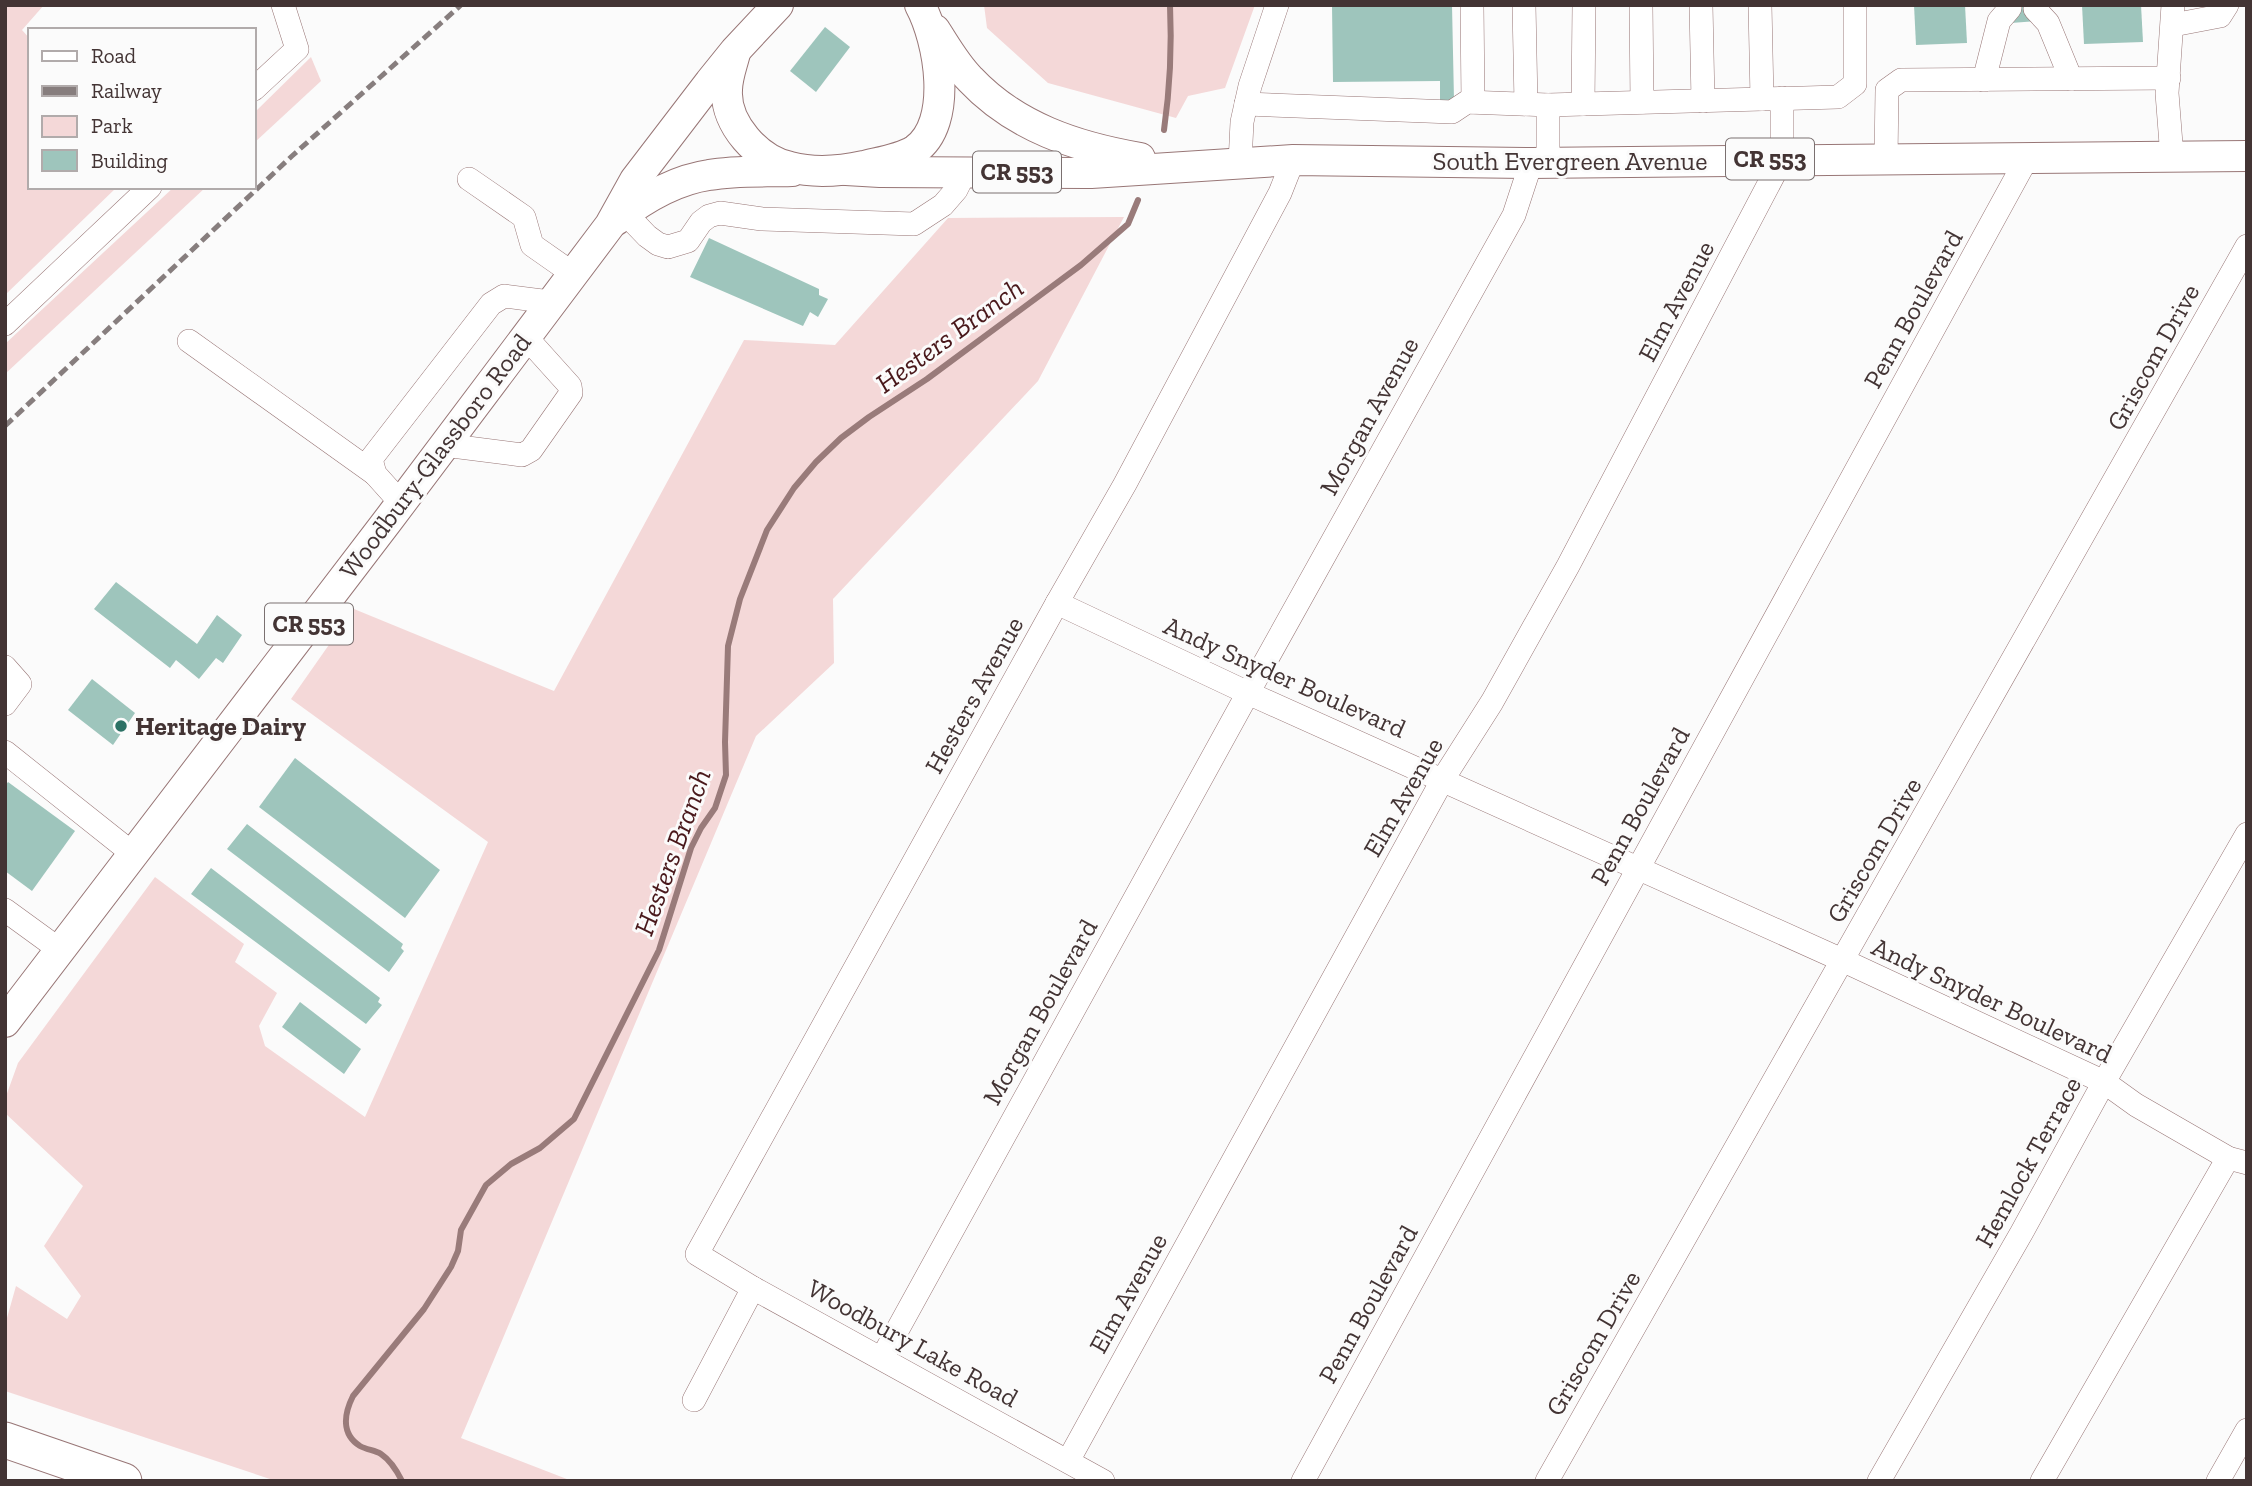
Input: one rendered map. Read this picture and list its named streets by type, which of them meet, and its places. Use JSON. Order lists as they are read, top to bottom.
{
  "streets": {
    "main road": ["CR 553", "South Evergreen Avenue", "Woodbury-Glassboro Road"],
    "street": [
      "Elm Avenue",
      "Penn Boulevard",
      "Griscom Drive",
      "Morgan Avenue",
      "Andy Snyder Boulevard",
      "Hesters Avenue",
      "Morgan Boulevard",
      "Hemlock Terrace",
      "Woodbury Lake Road"
    ]
  },
  "crossings": [
    ["South Evergreen Avenue", "Elm Avenue"],
    ["South Evergreen Avenue", "Penn Boulevard"],
    ["South Evergreen Avenue", "Morgan Avenue"],
    ["South Evergreen Avenue", "Hesters Avenue"],
    ["Elm Avenue", "Andy Snyder Boulevard"],
    ["Elm Avenue", "Woodbury Lake Road"],
    ["Penn Boulevard", "Andy Snyder Boulevard"],
    ["Griscom Drive", "Andy Snyder Boulevard"],
    ["Morgan Avenue", "Andy Snyder Boulevard"],
    ["Morgan Avenue", "Morgan Boulevard"],
    ["Andy Snyder Boulevard", "Hesters Avenue"],
    ["Andy Snyder Boulevard", "Morgan Boulevard"],
    ["Andy Snyder Boulevard", "Hemlock Terrace"],
    ["Hesters Avenue", "Woodbury Lake Road"],
    ["Morgan Boulevard", "Woodbury Lake Road"]
  ],
  "water": ["Hesters Branch"],
  "places": ["Heritage Dairy"],
  "legend": [
    "Road",
    "Railway",
    "Park",
    "Building"
  ]
}
